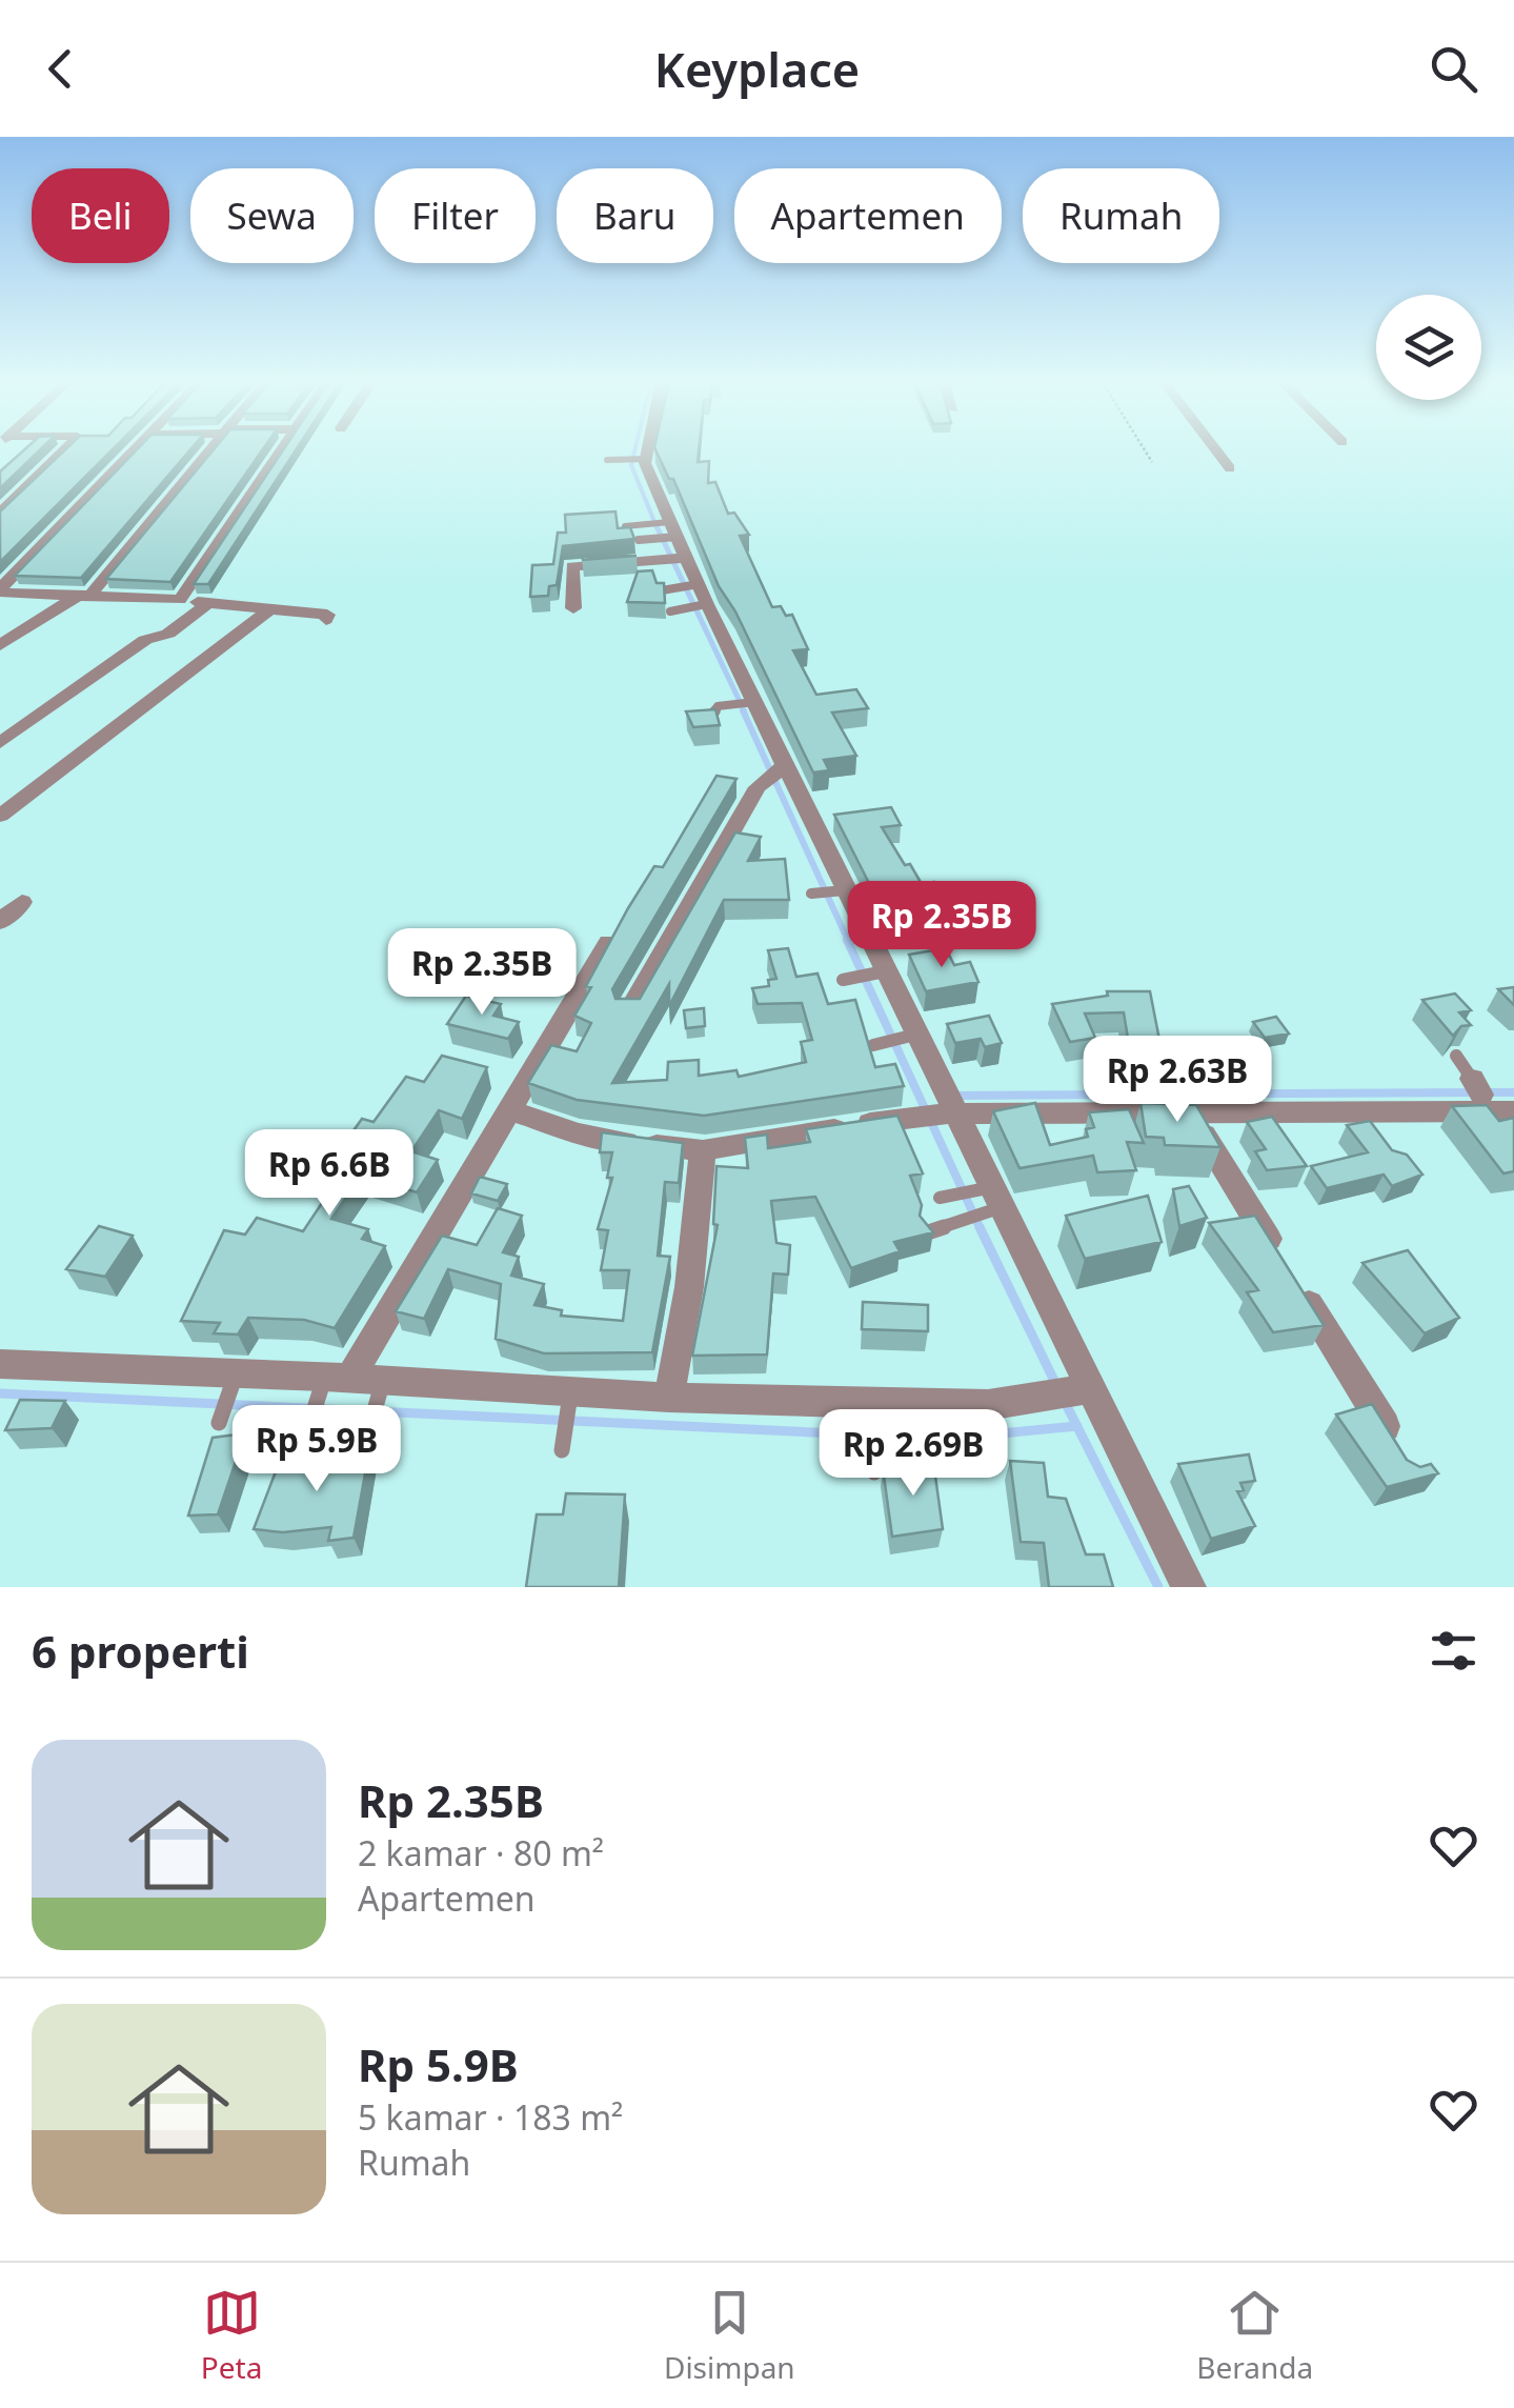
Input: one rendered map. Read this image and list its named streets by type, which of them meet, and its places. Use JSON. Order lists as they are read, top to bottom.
{
  "page": {
    "header": "Keyplace",
    "chip": [
      "Beli",
      "Sewa",
      "Filter",
      "Baru",
      "Apartemen",
      "Rumah"
    ],
    "price": [
      "Rp 2.35B",
      "Rp 2.35B",
      "Rp 2.63B",
      "Rp 6.6B",
      "Rp 5.9B",
      "Rp 2.69B"
    ],
    "heading": "6 properti",
    "list": [
      {
        "name": "Rp 2.35B",
        "note": "2 kamar · 80 m² · Apartemen"
      },
      {
        "name": "Rp 5.9B",
        "note": "5 kamar · 183 m² · Rumah"
      }
    ],
    "tabs": ["Peta", "Disimpan", "Beranda"]
  }
}
